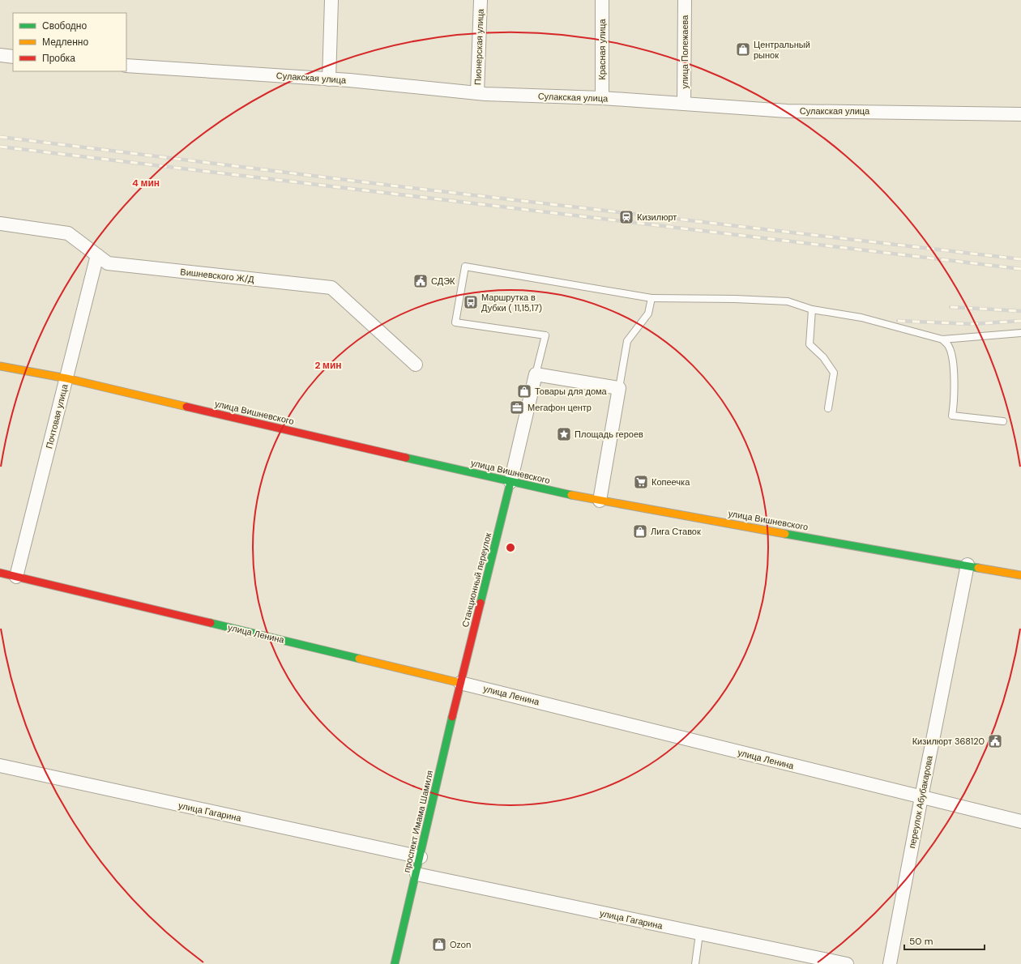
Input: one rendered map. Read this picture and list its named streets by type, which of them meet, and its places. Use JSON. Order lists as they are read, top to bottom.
{
  "streets": {
    "street": [
      "Пионерская улица",
      "Красная улица",
      "улица Полежаева",
      "Сулакская улица",
      "Вишневского Ж/Д",
      "улица Вишневского",
      "Почтовая улица",
      "Станционный переулок",
      "улица Ленина",
      "переулок Абубакарова",
      "улица Гагарина",
      "проспект Имама Шамиля"
    ]
  },
  "crossings": [
    ["Пионерская улица", "Сулакская улица"],
    ["Красная улица", "Сулакская улица"],
    ["улица Полежаева", "Сулакская улица"],
    ["Вишневского Ж/Д", "Почтовая улица"],
    ["улица Вишневского", "Почтовая улица"],
    ["улица Вишневского", "Станционный переулок"],
    ["улица Вишневского", "переулок Абубакарова"],
    ["Почтовая улица", "улица Ленина"],
    ["Станционный переулок", "улица Ленина"],
    ["Станционный переулок", "проспект Имама Шамиля"],
    ["улица Ленина", "переулок Абубакарова"],
    ["улица Ленина", "проспект Имама Шамиля"],
    ["улица Гагарина", "проспект Имама Шамиля"]
  ],
  "places": {
    "shop": [
      "Центральный рынок",
      "Товары для дома",
      "Лига Ставок",
      "Ozon"
    ],
    "station": ["Кизилюрт"],
    "public building": ["СДЭК", "Кизилюрт 368120"],
    "bus stop": ["Маршрутка в Дубки ( 11,15,17)"],
    "office": ["Мегафон центр"],
    "place": ["Площадь героев"],
    "supermarket": ["Копеечка"]
  },
  "legend": ["Свободно", "Медленно", "Пробка"],
  "scale_bar": "50 m",
  "rings": ["4 мин", "2 мин"]
}
